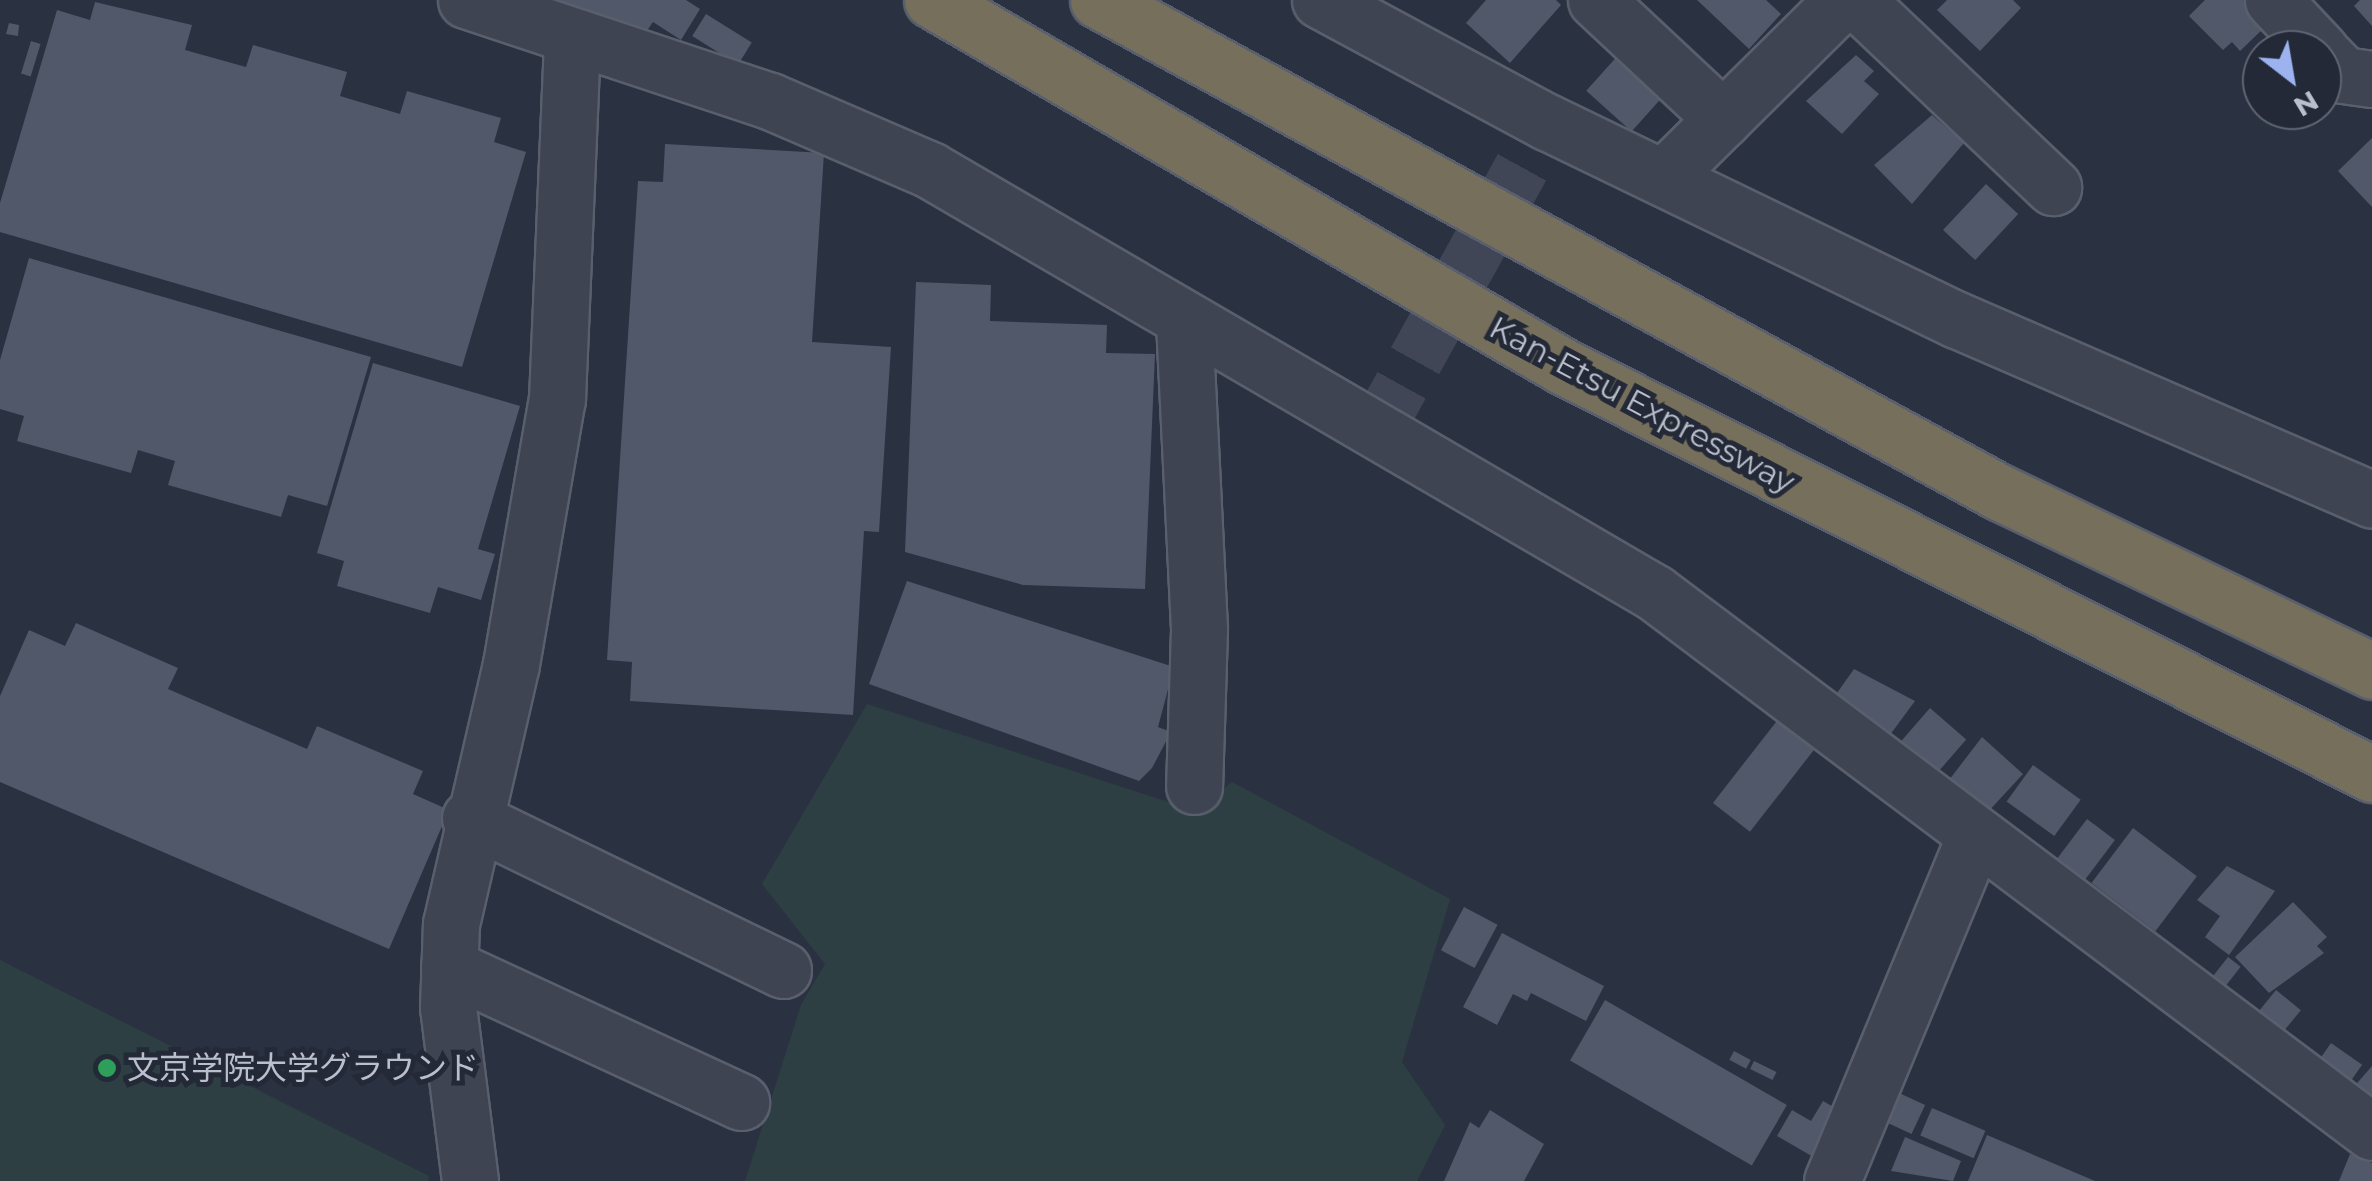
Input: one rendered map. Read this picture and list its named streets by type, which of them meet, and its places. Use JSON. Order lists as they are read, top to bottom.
{
  "streets": {
    "highway": ["Kan-Etsu Expressway"]
  },
  "places": ["文京学院大学グラウンド"],
  "north": "bottom right"
}
